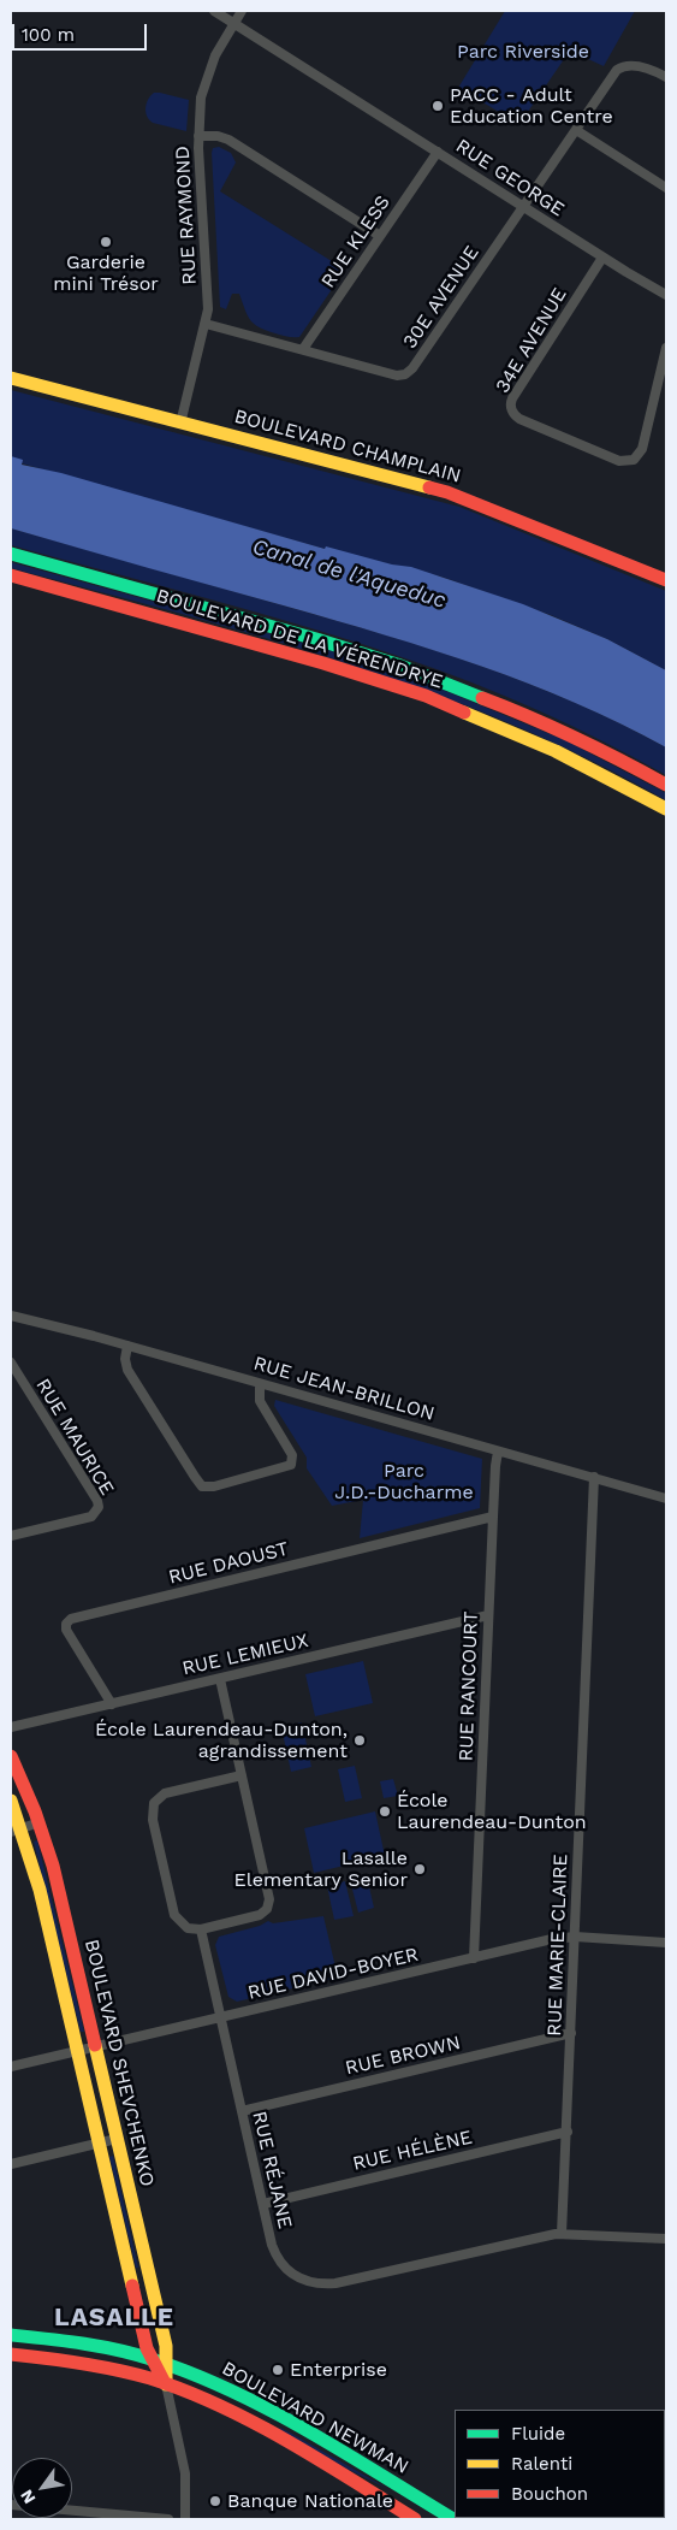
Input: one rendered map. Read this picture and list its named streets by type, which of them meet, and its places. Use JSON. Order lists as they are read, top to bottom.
{
  "streets": {
    "main road": [
      "BOULEVARD CHAMPLAIN",
      "BOULEVARD DE LA VÉRENDRYE",
      "BOULEVARD SHEVCHENKO",
      "BOULEVARD NEWMAN"
    ],
    "street": [
      "RUE GEORGE",
      "RUE RAYMOND",
      "RUE KLESS",
      "30E AVENUE",
      "34E AVENUE",
      "RUE JEAN-BRILLON",
      "RUE MAURICE",
      "RUE DAOUST",
      "RUE LEMIEUX",
      "RUE RANCOURT",
      "RUE MARIE-CLAIRE",
      "RUE DAVID-BOYER",
      "RUE BROWN",
      "RUE HÉLÈNE",
      "RUE RÉJANE"
    ]
  },
  "crossings": [
    ["RUE GEORGE", "RUE RAYMOND"],
    ["RUE GEORGE", "RUE KLESS"],
    ["RUE GEORGE", "30E AVENUE"],
    ["RUE GEORGE", "34E AVENUE"],
    ["RUE RAYMOND", "30E AVENUE"],
    ["RUE RAYMOND", "BOULEVARD CHAMPLAIN"],
    ["RUE KLESS", "30E AVENUE"],
    ["RUE JEAN-BRILLON", "RUE RANCOURT"],
    ["RUE JEAN-BRILLON", "RUE MARIE-CLAIRE"],
    ["RUE DAOUST", "RUE LEMIEUX"],
    ["RUE DAOUST", "RUE RANCOURT"],
    ["RUE LEMIEUX", "RUE RANCOURT"],
    ["RUE RANCOURT", "RUE DAVID-BOYER"],
    ["RUE MARIE-CLAIRE", "RUE DAVID-BOYER"],
    ["RUE MARIE-CLAIRE", "RUE BROWN"],
    ["RUE MARIE-CLAIRE", "RUE HÉLÈNE"],
    ["RUE MARIE-CLAIRE", "RUE RÉJANE"],
    ["RUE DAVID-BOYER", "BOULEVARD SHEVCHENKO"],
    ["RUE DAVID-BOYER", "RUE RÉJANE"],
    ["RUE BROWN", "RUE RÉJANE"],
    ["BOULEVARD SHEVCHENKO", "BOULEVARD NEWMAN"],
    ["RUE HÉLÈNE", "RUE RÉJANE"]
  ],
  "districts": ["LASALLE"],
  "water": ["Canal de l'Aqueduc"],
  "parks": ["Parc Riverside", "Parc J.D.-Ducharme"],
  "places": [
    "PACC - Adult Education Centre",
    "Garderie mini Trésor",
    "École Laurendeau-Dunton, agrandissement",
    "École Laurendeau-Dunton",
    "Lasalle Elementary Senior",
    "Enterprise",
    "Banque Nationale"
  ],
  "legend": ["Fluide", "Ralenti", "Bouchon"],
  "scale_bar": "100 m",
  "north": "bottom left"
}
